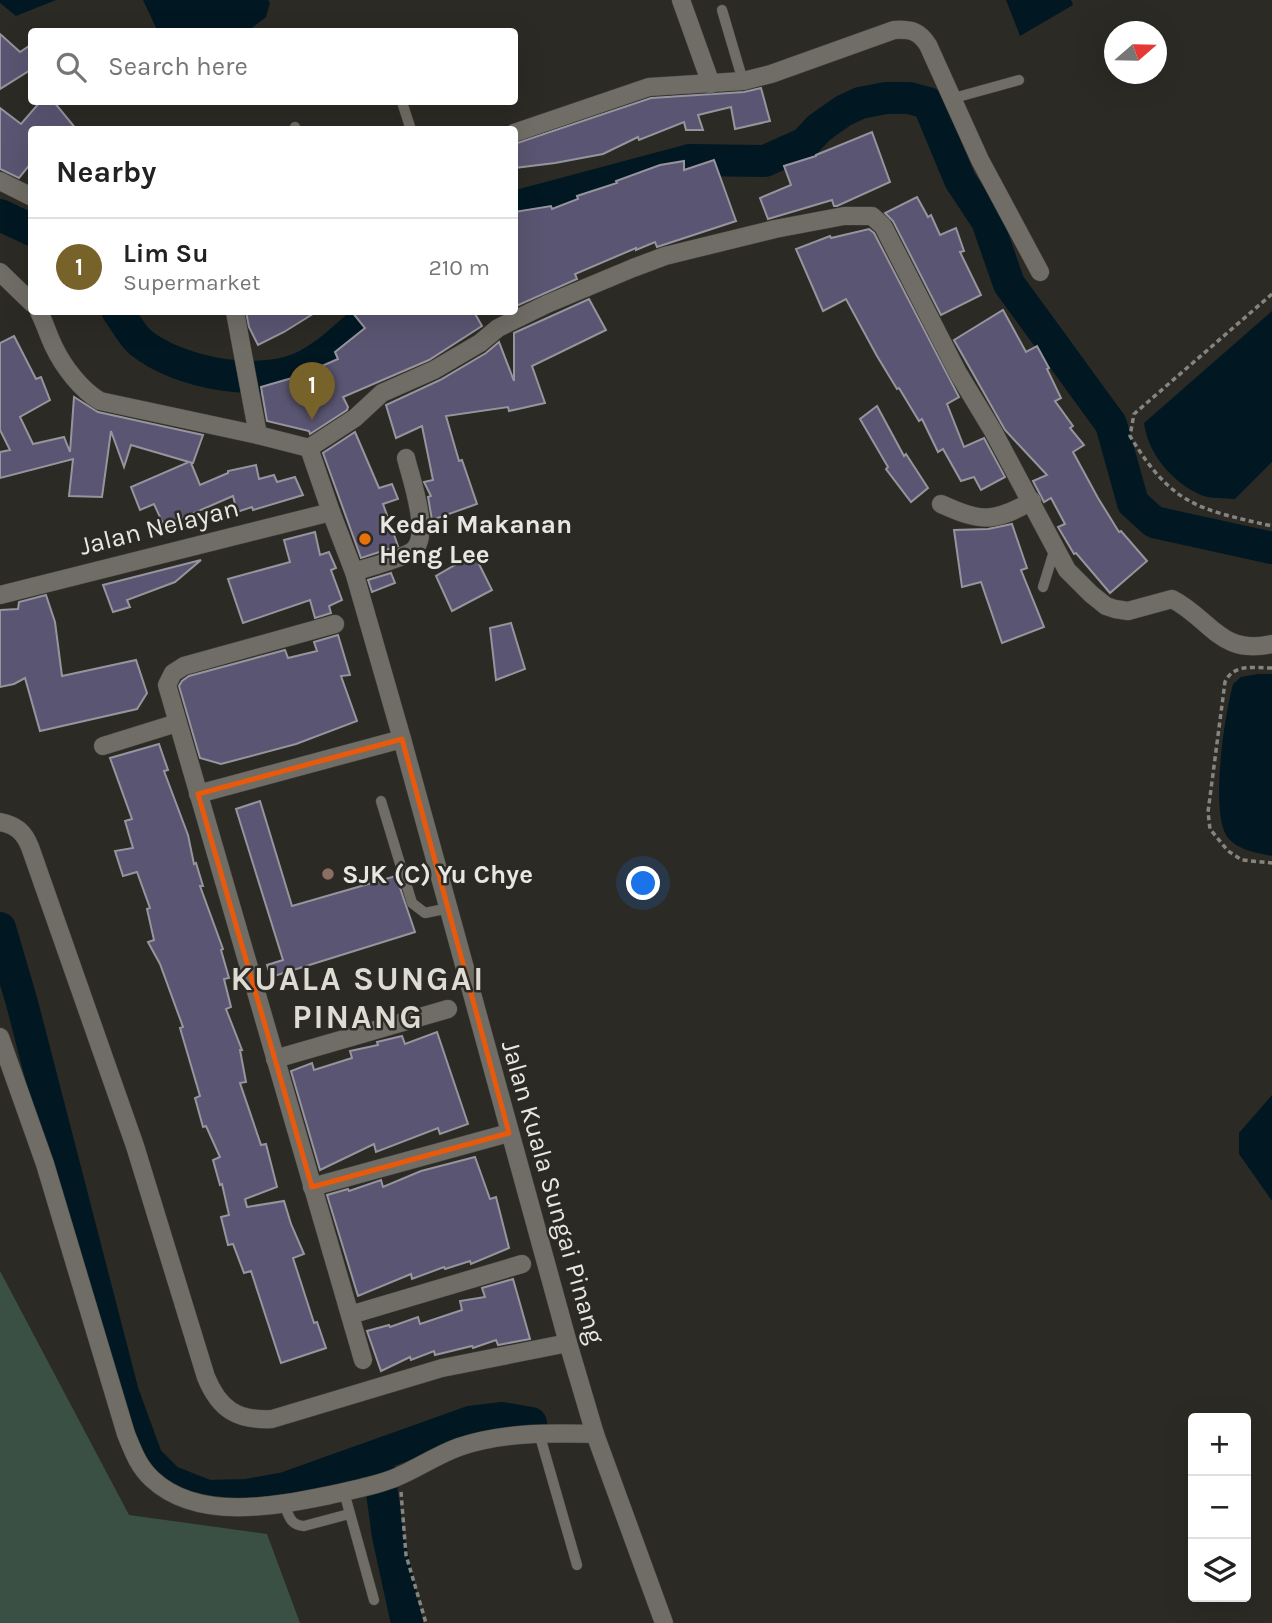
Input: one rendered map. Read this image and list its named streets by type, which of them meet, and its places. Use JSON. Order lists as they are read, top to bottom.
{
  "streets": {
    "street": ["Jalan Nelayan", "Jalan Kuala Sungai Pinang"]
  },
  "crossings": [
    ["Jalan Nelayan", "Jalan Kuala Sungai Pinang"]
  ],
  "districts": ["KUALA SUNGAI PINANG"],
  "places": ["Kedai Makanan Heng Lee", "SJK (C) Yu Chye"],
  "north": "right",
  "page": {
    "search": "Search here",
    "heading": "Nearby",
    "list": [
      {
        "mark": "1",
        "name": "Lim Su",
        "note": "Supermarket",
        "value": "210 m"
      }
    ],
    "pins": "1",
    "map_buttons": ["+", "−"]
  }
}
